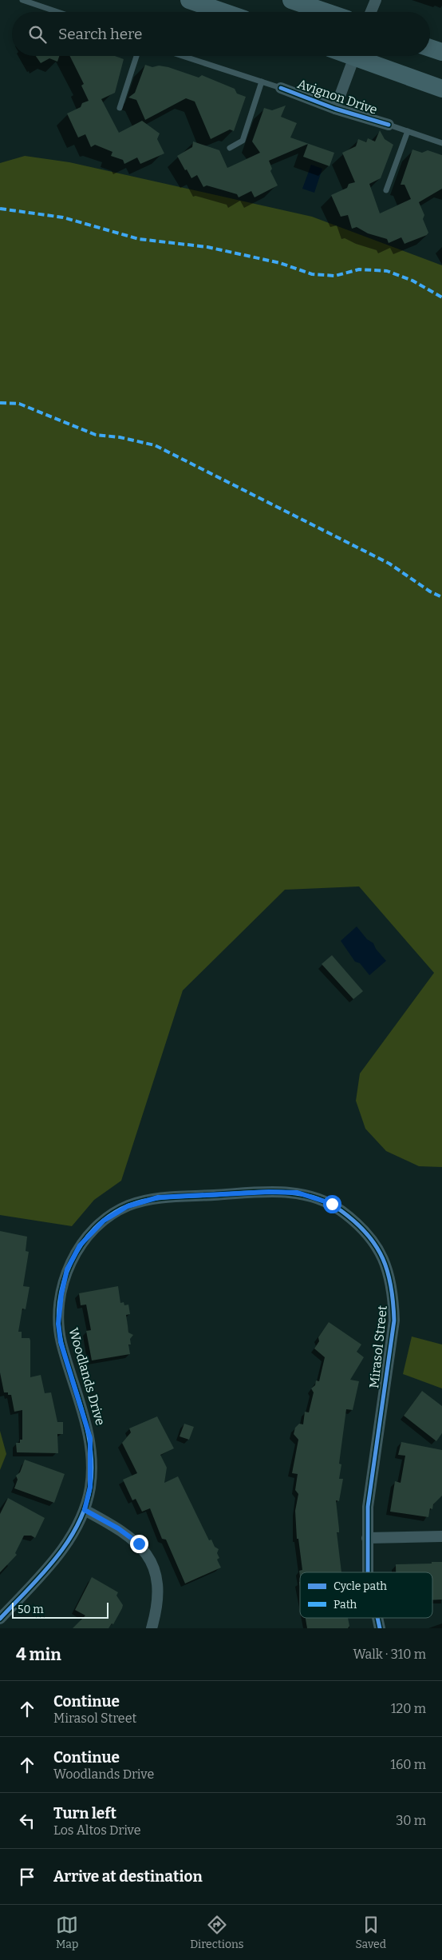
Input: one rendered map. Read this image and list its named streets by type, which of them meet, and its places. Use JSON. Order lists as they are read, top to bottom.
{
  "streets": {
    "street": ["Avignon Drive", "Mirasol Street", "Woodlands Drive"]
  },
  "crossings": [
    ["Mirasol Street", "Woodlands Drive"]
  ],
  "legend": ["Cycle path", "Path"],
  "scale_bar": "50 m",
  "page": {
    "search": "Search here",
    "scale": "50 m",
    "heading": ["4 min", "Walk · 310 m"],
    "list": [
      ["Continue", "Mirasol Street", "120 m"],
      ["Continue", "Woodlands Drive", "160 m"],
      ["Turn left", "Los Altos Drive", "30 m"],
      "Arrive at destination"
    ],
    "nav": ["Map", "Directions", "Saved"]
  }
}
